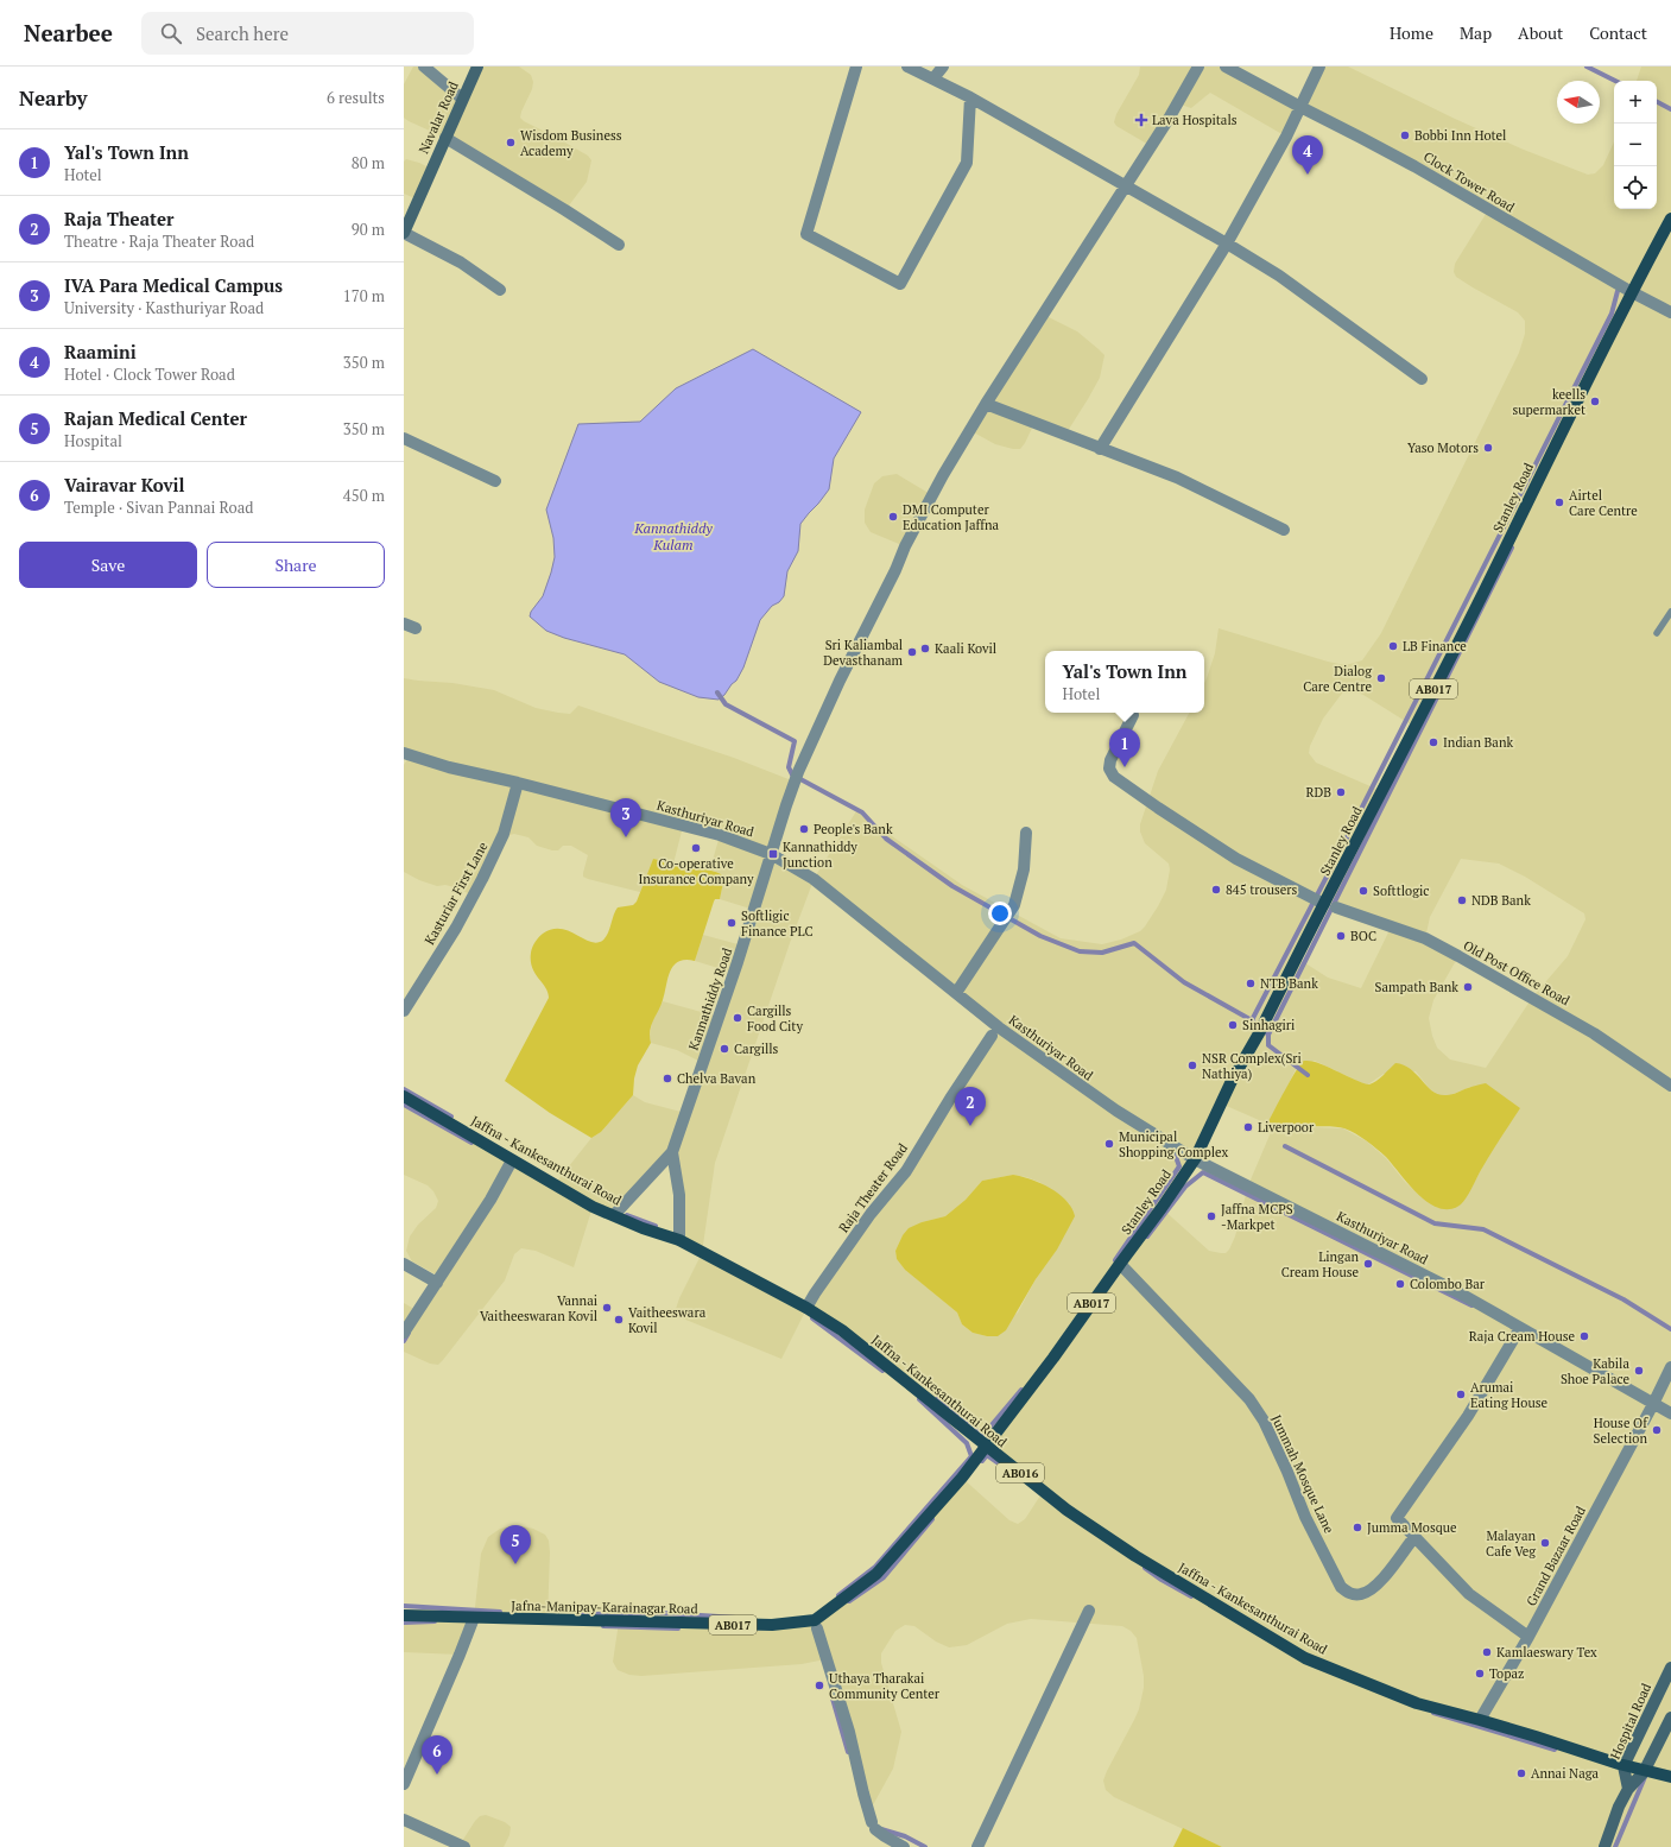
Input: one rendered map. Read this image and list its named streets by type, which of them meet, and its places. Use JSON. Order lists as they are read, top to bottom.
{
  "streets": {
    "main road": [
      "Stanley Road",
      "AB017",
      "Jaffna - Kankesanthurai Road",
      "AB016",
      "Jafna-Manipay-Karainagar Road"
    ],
    "street": [
      "Navalar Road",
      "Clock Tower Road",
      "Kasthuriyar Road",
      "Kasturiar First Lane",
      "Old Post Office Road",
      "Kannathiddy Road",
      "Raja Theater Road",
      "Jummah Mosque Lane",
      "Grand Bazaar Road",
      "Hospital Road"
    ]
  },
  "crossings": [
    ["Clock Tower Road", "Stanley Road"],
    ["Stanley Road", "Kasthuriyar Road"],
    ["Stanley Road", "Jaffna - Kankesanthurai Road"],
    ["Stanley Road", "Jummah Mosque Lane"],
    ["Stanley Road", "Jafna-Manipay-Karainagar Road"],
    ["Kasthuriyar Road", "Kasturiar First Lane"],
    ["Kasthuriyar Road", "Kannathiddy Road"],
    ["Kasthuriyar Road", "Grand Bazaar Road"],
    ["Jaffna - Kankesanthurai Road", "Raja Theater Road"],
    ["Jaffna - Kankesanthurai Road", "Grand Bazaar Road"],
    ["Jaffna - Kankesanthurai Road", "Jafna-Manipay-Karainagar Road"],
    ["Jaffna - Kankesanthurai Road", "Hospital Road"]
  ],
  "water": ["Kannathiddy Kulam"],
  "places": {
    "health": ["Lava Hospitals"],
    "other": [
      "Bobbi Inn Hotel",
      "Wisdom Business Academy",
      "keells supermarket",
      "Yaso Motors",
      "Airtel Care Centre",
      "DMI Computer Education Jaffna",
      "LB Finance",
      "Kaali Kovil",
      "Sri Kaliambal Devasthanam",
      "Dialog Care Centre",
      "Indian Bank",
      "RDB",
      "People's Bank",
      "Co-operative Insurance Company",
      "845 trousers",
      "Softtlogic",
      "NDB Bank",
      "Softligic Finance PLC",
      "BOC",
      "NTB Bank",
      "Sampath Bank",
      "Cargills Food City",
      "Sinhagiri",
      "Cargills",
      "NSR Complex(Sri Nathiya)",
      "Chelva Bavan",
      "Liverpoor",
      "Municipal Shopping Complex",
      "Jaffna MCPS -Markpet",
      "Lingan Cream House",
      "Colombo Bar",
      "Vannai Vaitheeswaran Kovil",
      "Vaitheeswara Kovil",
      "Raja Cream House",
      "Kabila Shoe Palace",
      "Arumai Eating House",
      "House Of Selection",
      "Jumma Mosque",
      "Malayan Cafe Veg",
      "Kamlaeswary Tex",
      "Topaz",
      "Uthaya Tharakai Community Center",
      "Annai Naga"
    ],
    "transit": ["Kannathiddy Junction"]
  },
  "north": "left",
  "page": {
    "header": "Nearbee",
    "search": "Search here",
    "nav": [
      "Home",
      "Map",
      "About",
      "Contact"
    ],
    "heading": ["Nearby", "6 results"],
    "map_buttons": ["+", "−"],
    "list": [
      {
        "mark": "1",
        "name": "Yal's Town Inn",
        "note": "Hotel",
        "value": "80 m"
      },
      {
        "mark": "2",
        "name": "Raja Theater",
        "note": "Theatre · Raja Theater Road",
        "value": "90 m"
      },
      {
        "mark": "3",
        "name": "IVA Para Medical Campus",
        "note": "University · Kasthuriyar Road",
        "value": "170 m"
      },
      {
        "mark": "4",
        "name": "Raamini",
        "note": "Hotel · Clock Tower Road",
        "value": "350 m"
      },
      {
        "mark": "5",
        "name": "Rajan Medical Center",
        "note": "Hospital",
        "value": "350 m"
      },
      {
        "mark": "6",
        "name": "Vairavar Kovil",
        "note": "Temple · Sivan Pannai Road",
        "value": "450 m"
      }
    ],
    "pins": [
      "4",
      "1",
      "3",
      "2",
      "5",
      "6"
    ],
    "buttons": ["Save", "Share"],
    "popup": ["Yal's Town Inn", "Hotel"]
  }
}
